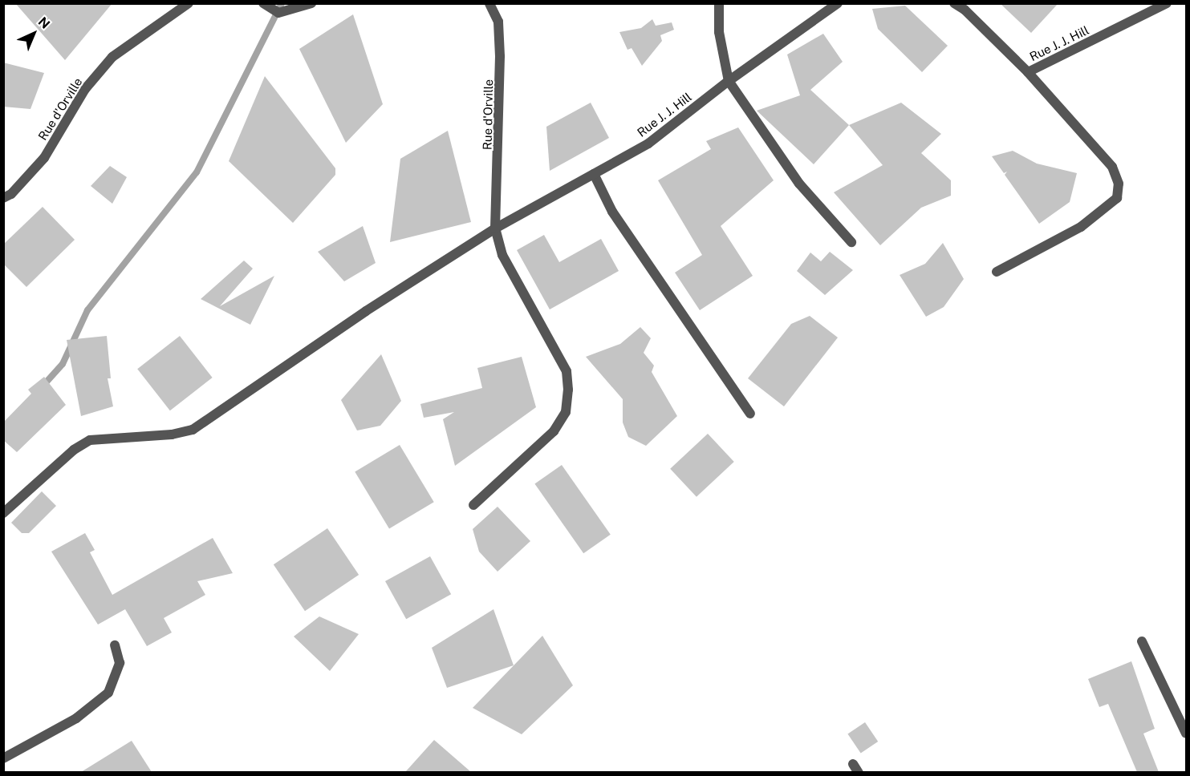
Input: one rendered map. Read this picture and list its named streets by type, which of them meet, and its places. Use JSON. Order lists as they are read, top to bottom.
{
  "streets": {
    "street": ["Rue J. J. Hill", "Rue d'Orville"]
  },
  "crossings": [
    ["Rue J. J. Hill", "Rue d'Orville"]
  ],
  "north": "top right"
}
